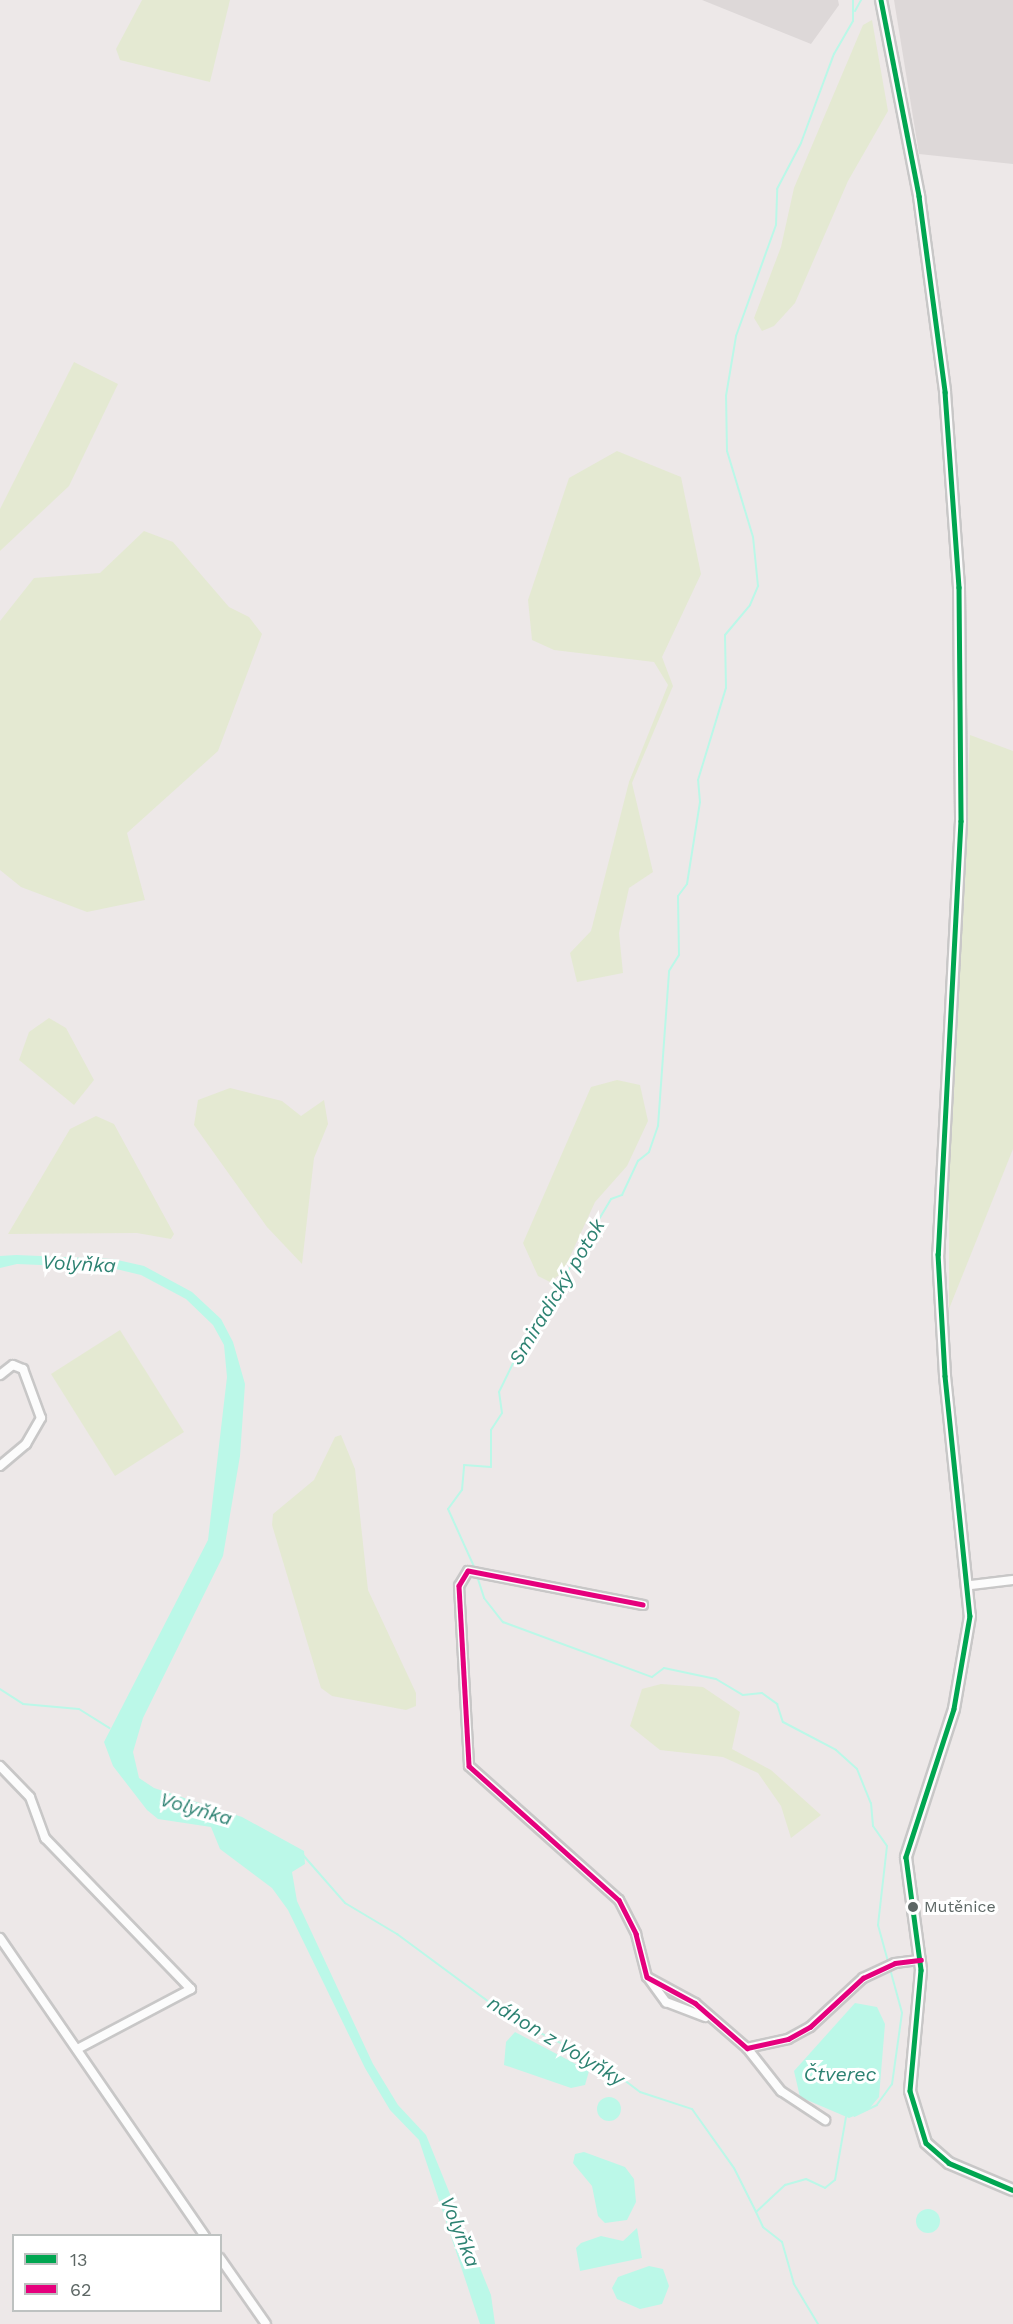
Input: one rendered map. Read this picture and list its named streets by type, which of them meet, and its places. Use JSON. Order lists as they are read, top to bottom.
{
  "water": [
    "Volyňka",
    "Smiradický potok",
    "náhon z Volyňky",
    "Čtverec"
  ],
  "places": ["Mutěnice"],
  "lines": ["transit line 13", "transit line 62"],
  "legend": ["13", "62"]
}
